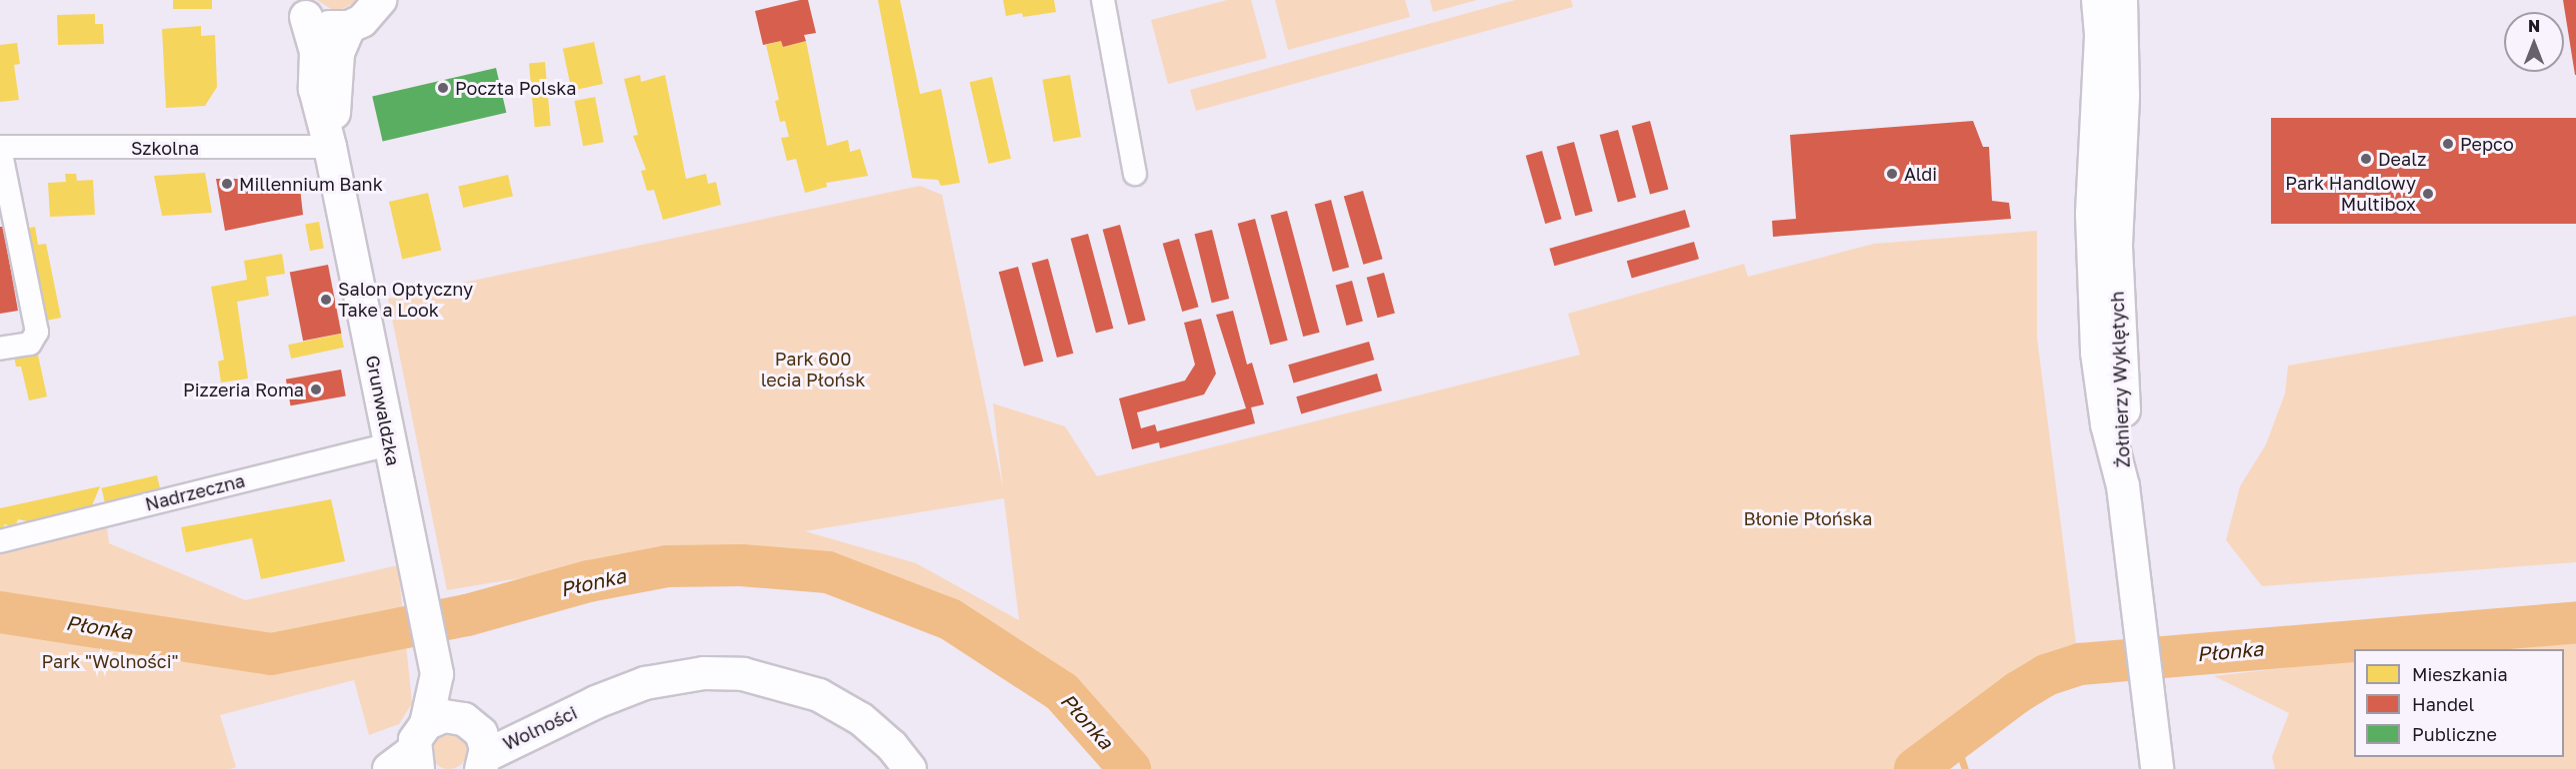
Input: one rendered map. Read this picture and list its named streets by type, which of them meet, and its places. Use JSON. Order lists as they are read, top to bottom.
{
  "streets": {
    "street": [
      "Szkolna",
      "Żołnierzy Wyklętych",
      "Grunwaldzka",
      "Nadrzeczna",
      "Wolności"
    ]
  },
  "crossings": [
    ["Szkolna", "Grunwaldzka"],
    ["Grunwaldzka", "Nadrzeczna"],
    ["Grunwaldzka", "Wolności"]
  ],
  "water": ["Płonka"],
  "parks": ["Park 600 lecia Płońsk", "Błonie Płońska", "Park \"Wolności\""],
  "places": [
    "Poczta Polska",
    "Pepco",
    "Dealz",
    "Aldi",
    "Millennium Bank",
    "Park Handlowy Multibox",
    "Salon Optyczny Take a Look",
    "Pizzeria Roma"
  ],
  "legend": ["Mieszkania", "Handel", "Publiczne"],
  "north": "top"
}
